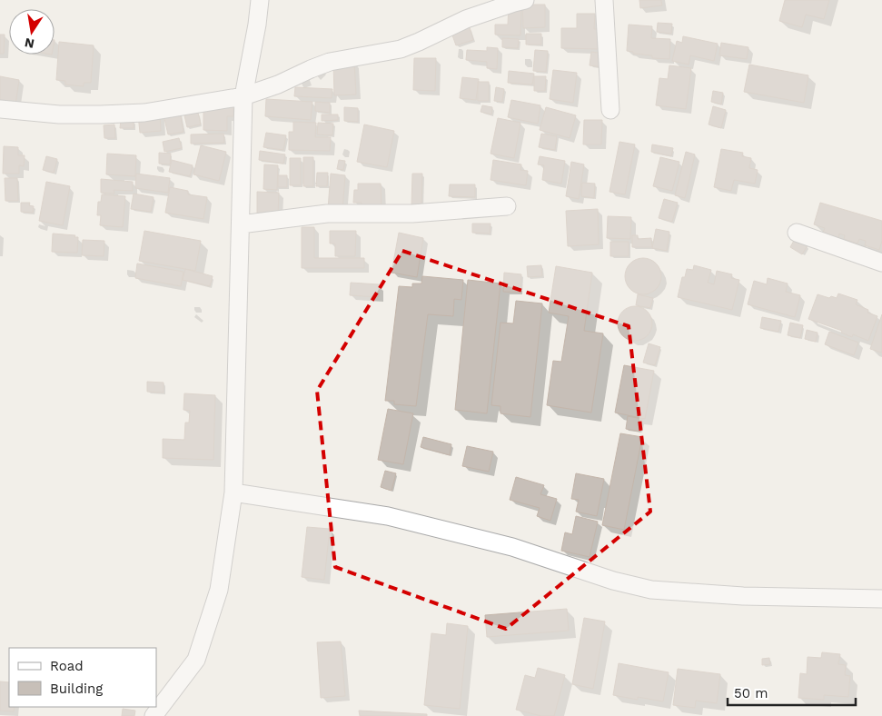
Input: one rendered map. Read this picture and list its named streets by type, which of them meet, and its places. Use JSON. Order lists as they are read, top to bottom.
{
  "legend": ["Road", "Building"],
  "scale_bar": "50 m",
  "north": "bottom"
}
